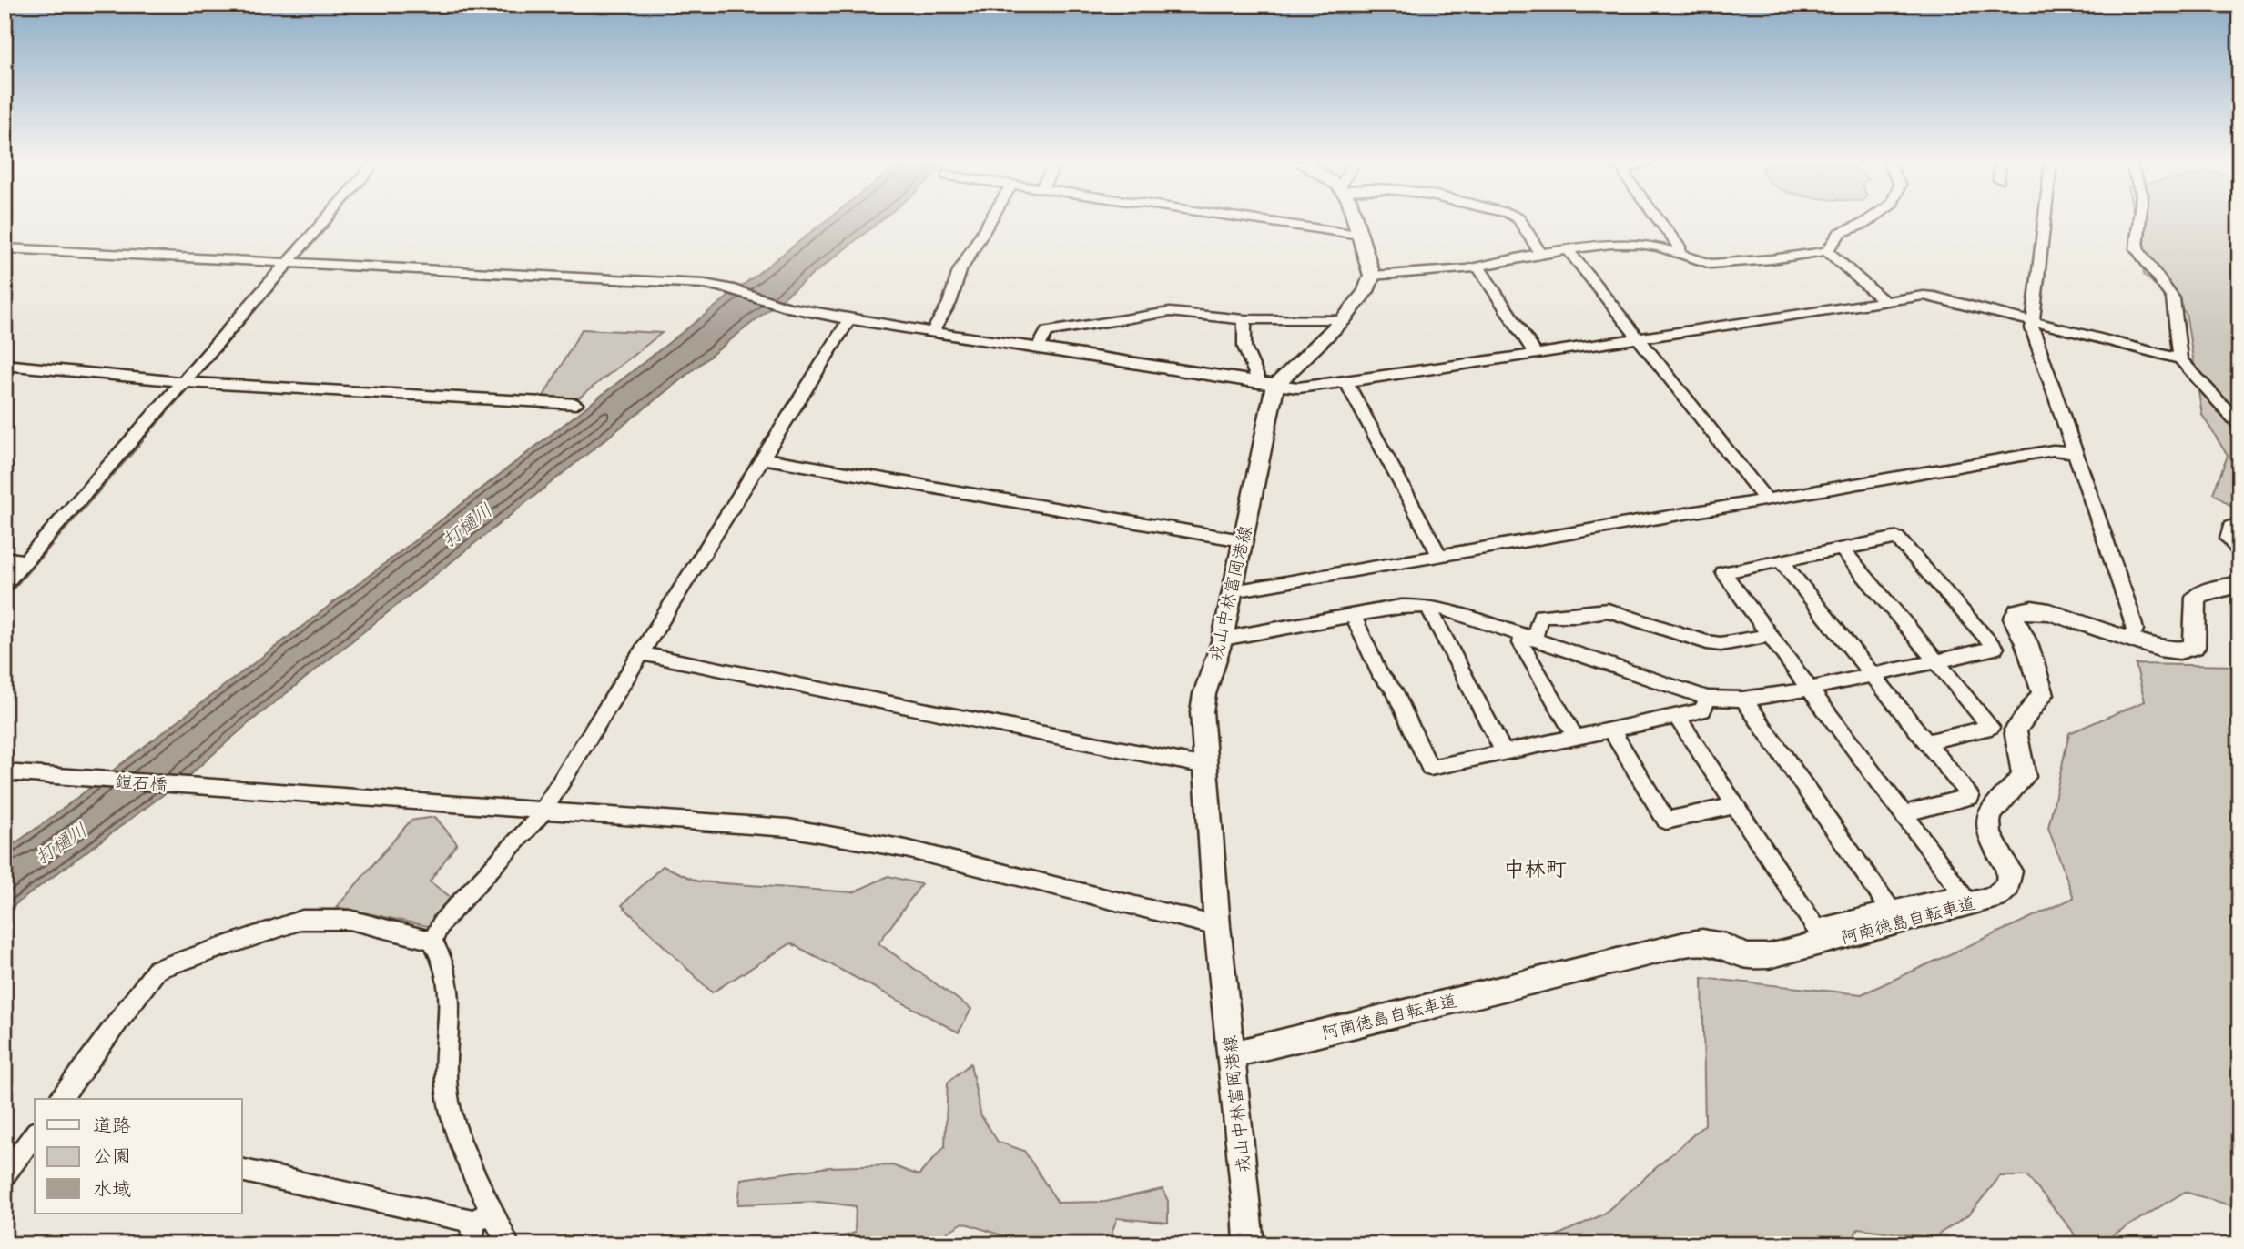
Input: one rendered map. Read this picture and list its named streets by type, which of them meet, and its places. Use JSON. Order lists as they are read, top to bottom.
{
  "streets": {
    "main road": ["戎山中林富岡港線", "阿南徳島自転車道"],
    "street": ["鎧石橋"]
  },
  "crossings": [
    ["戎山中林富岡港線", "鎧石橋"],
    ["戎山中林富岡港線", "阿南徳島自転車道"]
  ],
  "districts": ["中林町"],
  "water": ["打樋川"],
  "legend": ["道路", "公園", "水域"]
}
